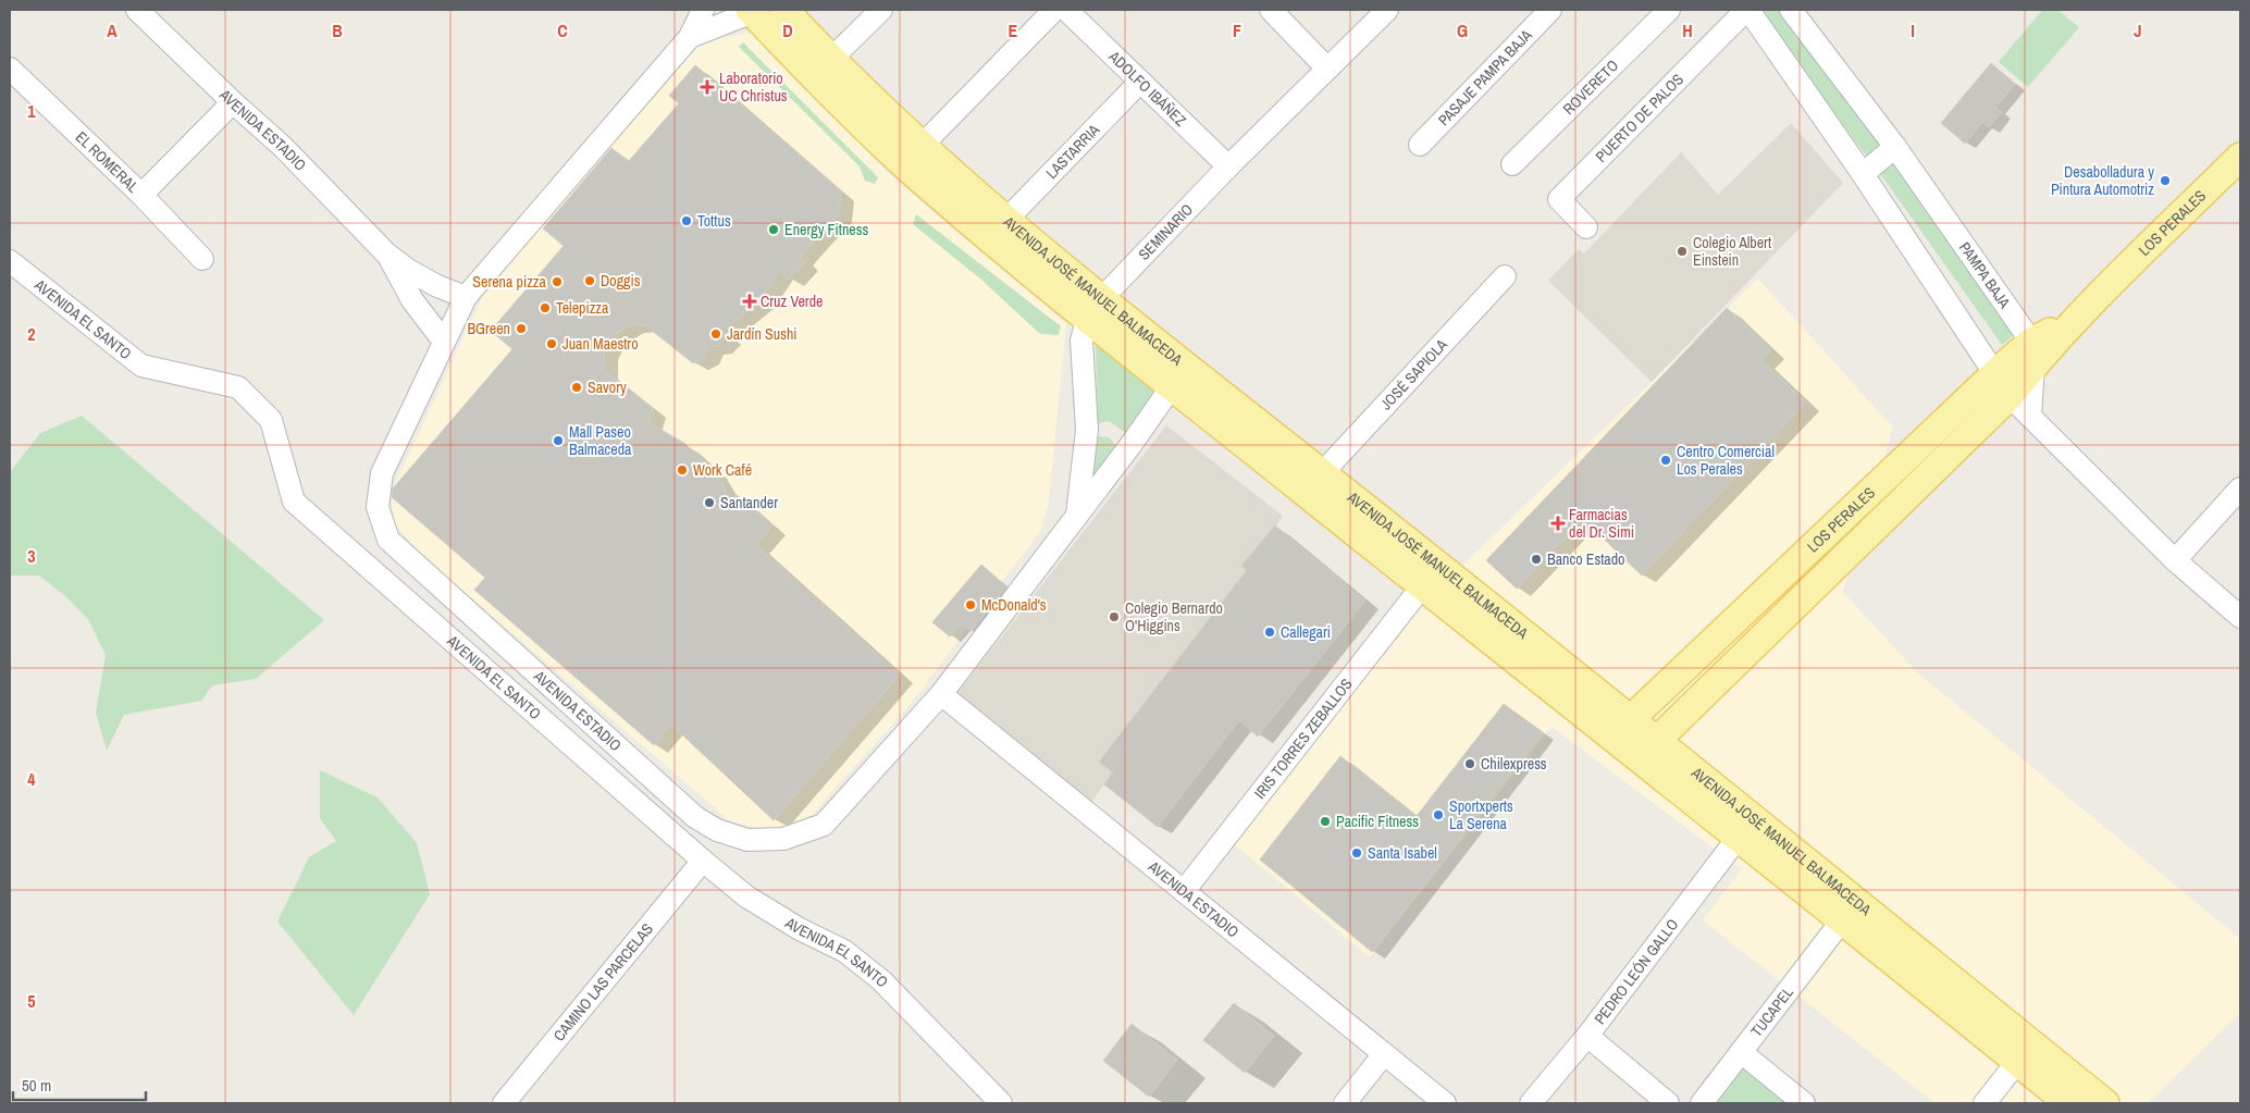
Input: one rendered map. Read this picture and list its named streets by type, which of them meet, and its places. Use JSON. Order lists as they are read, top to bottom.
{
  "streets": {
    "main road": ["LOS PERALES", "AVENIDA JOSÉ MANUEL BALMACEDA"],
    "street": [
      "PASAJE PAMPA BAJA",
      "ROVERETO",
      "ADOLFO IBÁÑEZ",
      "PUERTO DE PALOS",
      "AVENIDA ESTADIO",
      "LASTARRIA",
      "EL ROMERAL",
      "SEMINARIO",
      "PAMPA BAJA",
      "AVENIDA EL SANTO",
      "JOSÉ SAPIOLA",
      "IRIS TORRES ZEBALLOS",
      "PEDRO LEÓN GALLO",
      "CAMINO LAS PARCELAS",
      "TUCAPEL"
    ]
  },
  "crossings": [
    ["ADOLFO IBÁÑEZ", "LASTARRIA"],
    ["ADOLFO IBÁÑEZ", "SEMINARIO"],
    ["AVENIDA ESTADIO", "AVENIDA JOSÉ MANUEL BALMACEDA"],
    ["AVENIDA ESTADIO", "IRIS TORRES ZEBALLOS"],
    ["LASTARRIA", "AVENIDA JOSÉ MANUEL BALMACEDA"],
    ["LOS PERALES", "PAMPA BAJA"],
    ["LOS PERALES", "AVENIDA JOSÉ MANUEL BALMACEDA"],
    ["SEMINARIO", "AVENIDA JOSÉ MANUEL BALMACEDA"],
    ["AVENIDA JOSÉ MANUEL BALMACEDA", "JOSÉ SAPIOLA"],
    ["AVENIDA JOSÉ MANUEL BALMACEDA", "IRIS TORRES ZEBALLOS"],
    ["AVENIDA JOSÉ MANUEL BALMACEDA", "PEDRO LEÓN GALLO"],
    ["AVENIDA JOSÉ MANUEL BALMACEDA", "TUCAPEL"],
    ["AVENIDA EL SANTO", "CAMINO LAS PARCELAS"]
  ],
  "places": {
    "health": ["Laboratorio UC Christus", "Cruz Verde", "Farmacias del Dr. Simi"],
    "other": [
      "Desabolladura y Pintura Automotriz",
      "Tottus",
      "Energy Fitness",
      "Colegio Albert Einstein",
      "Doggis",
      "Serena pizza",
      "Telepizza",
      "BGreen",
      "Jardín Sushi",
      "Juan Maestro",
      "Savory",
      "Mall Paseo Balmaceda",
      "Centro Comercial Los Perales",
      "Work Café",
      "Santander",
      "Banco Estado",
      "McDonald's",
      "Colegio Bernardo O'Higgins",
      "Callegari",
      "Chilexpress",
      "Sportxperts La Serena",
      "Pacific Fitness",
      "Santa Isabel"
    ]
  },
  "scale_bar": "50 m",
  "grid": {
    "columns": [
      "A",
      "B",
      "C",
      "D",
      "E",
      "F",
      "G",
      "H",
      "I",
      "J"
    ],
    "rows": [
      "1",
      "2",
      "3",
      "4",
      "5"
    ]
  }
}
